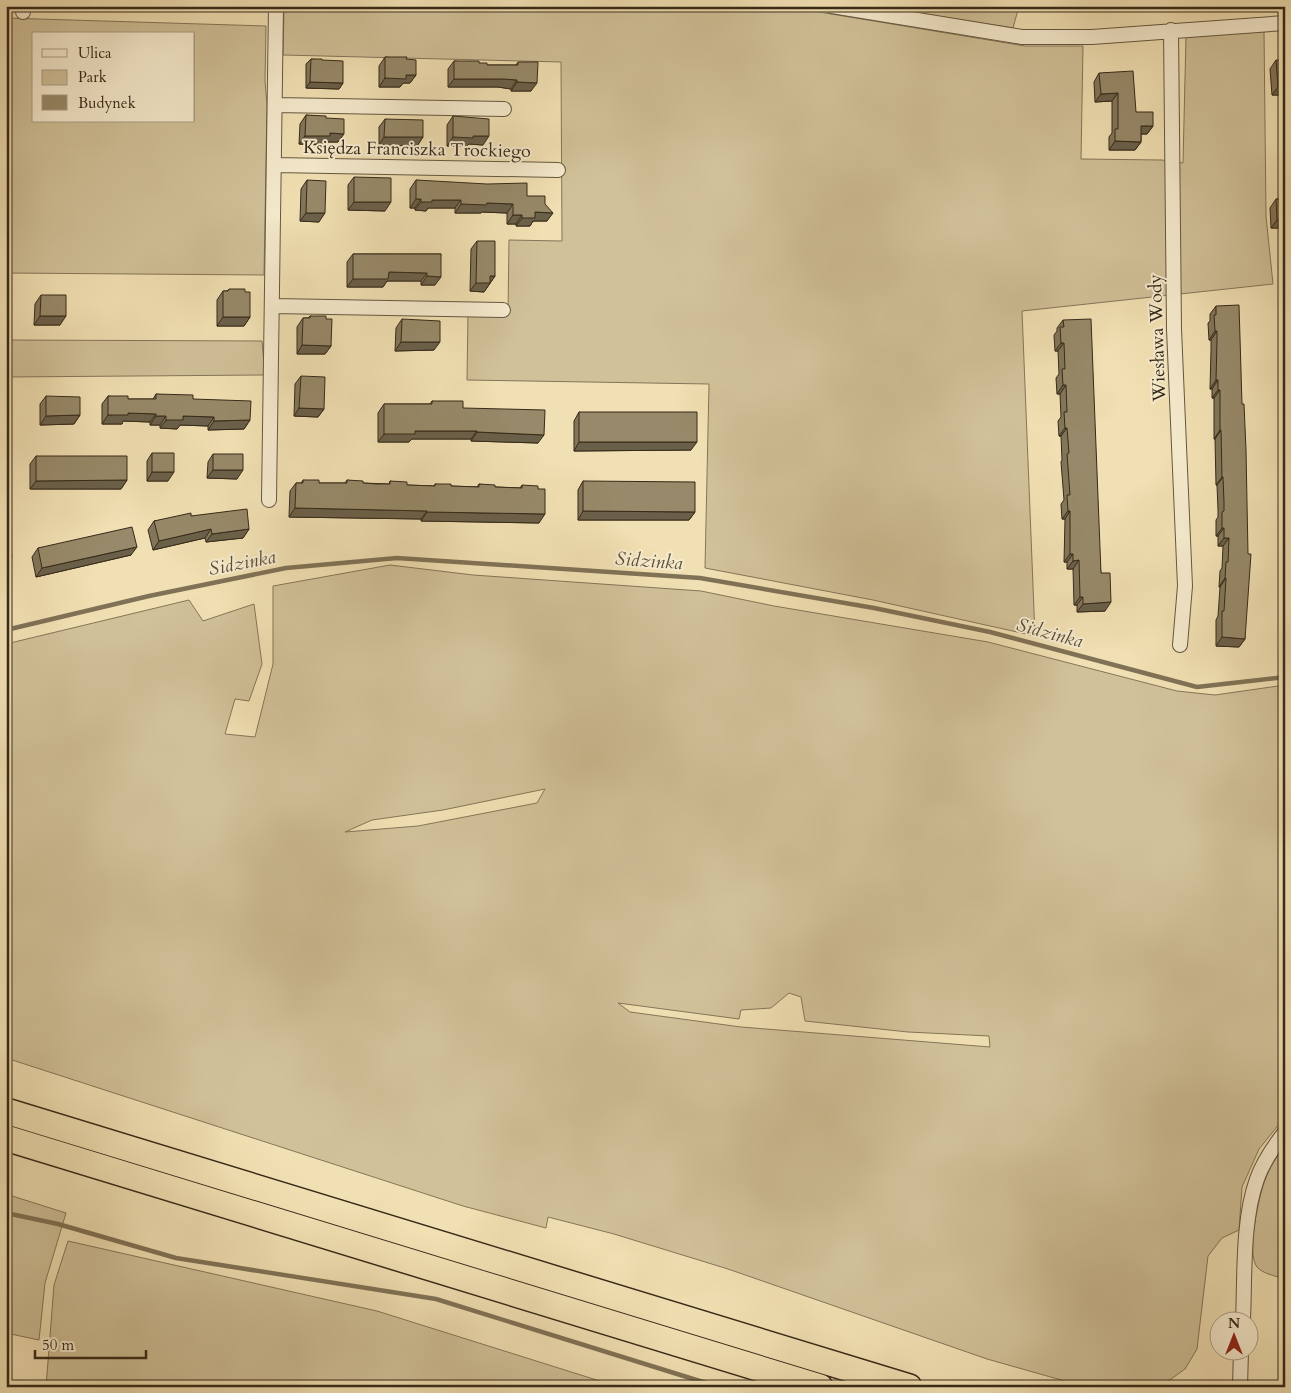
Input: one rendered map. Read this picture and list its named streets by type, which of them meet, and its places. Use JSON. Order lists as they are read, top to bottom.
{
  "streets": {
    "street": ["Księdza Franciszka Trockiego", "Wiesława Wody"]
  },
  "water": ["Sidzinka"],
  "legend": ["Ulica", "Park", "Budynek"],
  "scale_bar": "50 m",
  "north": "top"
}
